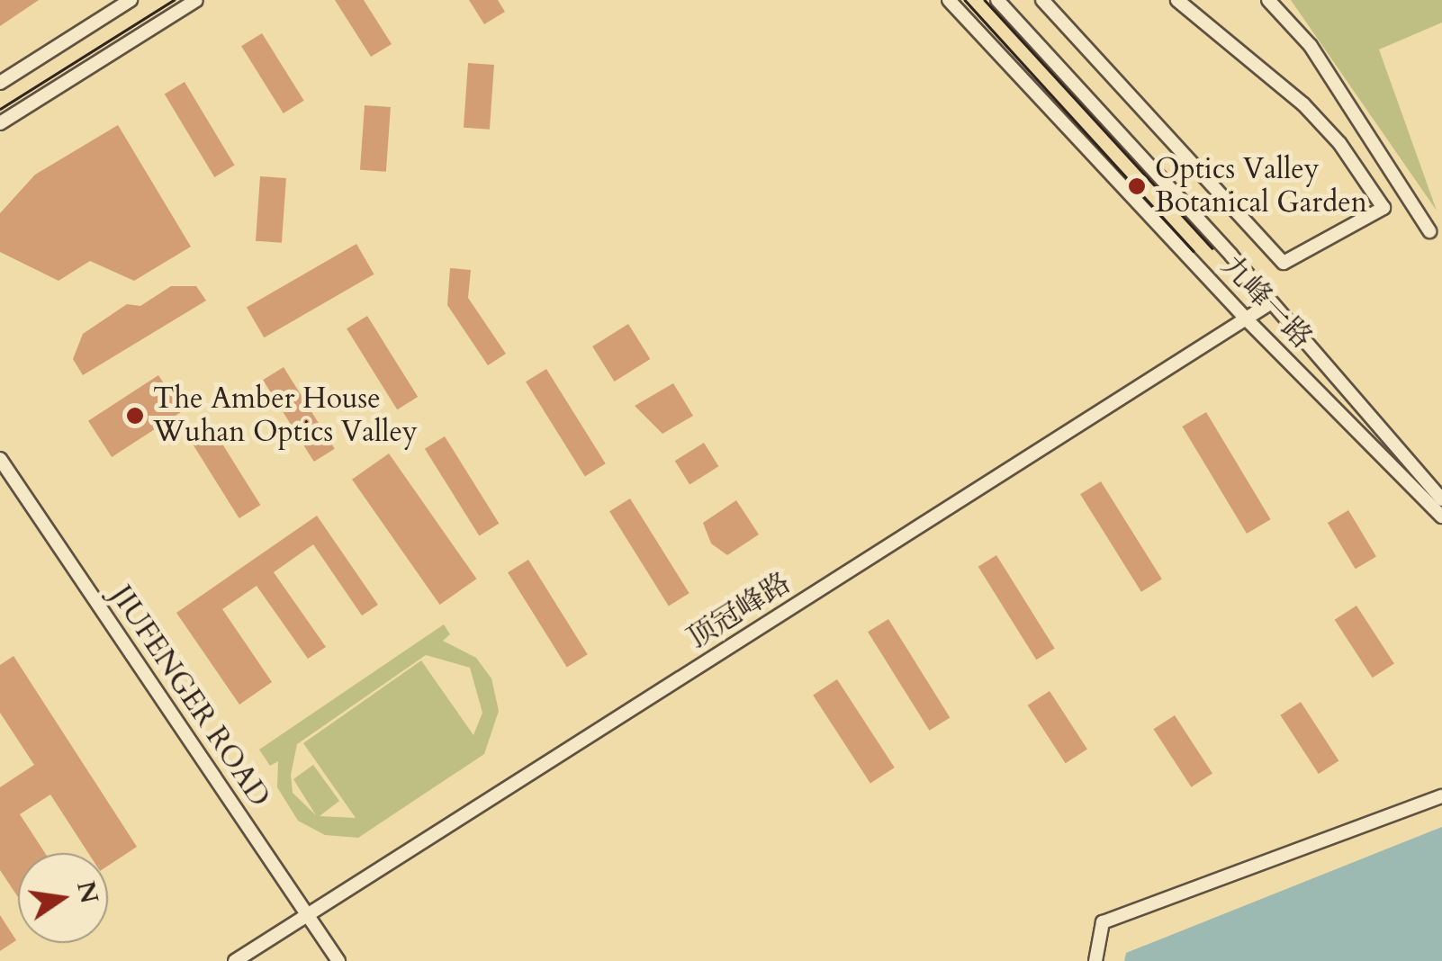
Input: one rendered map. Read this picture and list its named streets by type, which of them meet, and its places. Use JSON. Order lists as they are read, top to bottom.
{
  "streets": {
    "street": ["九峰一路", "顶冠峰路", "JIUFENGER ROAD"]
  },
  "crossings": [
    ["九峰一路", "顶冠峰路"],
    ["顶冠峰路", "JIUFENGER ROAD"]
  ],
  "places": ["Optics Valley Botanical Garden", "The Amber House Wuhan Optics Valley"],
  "north": "right"
}
